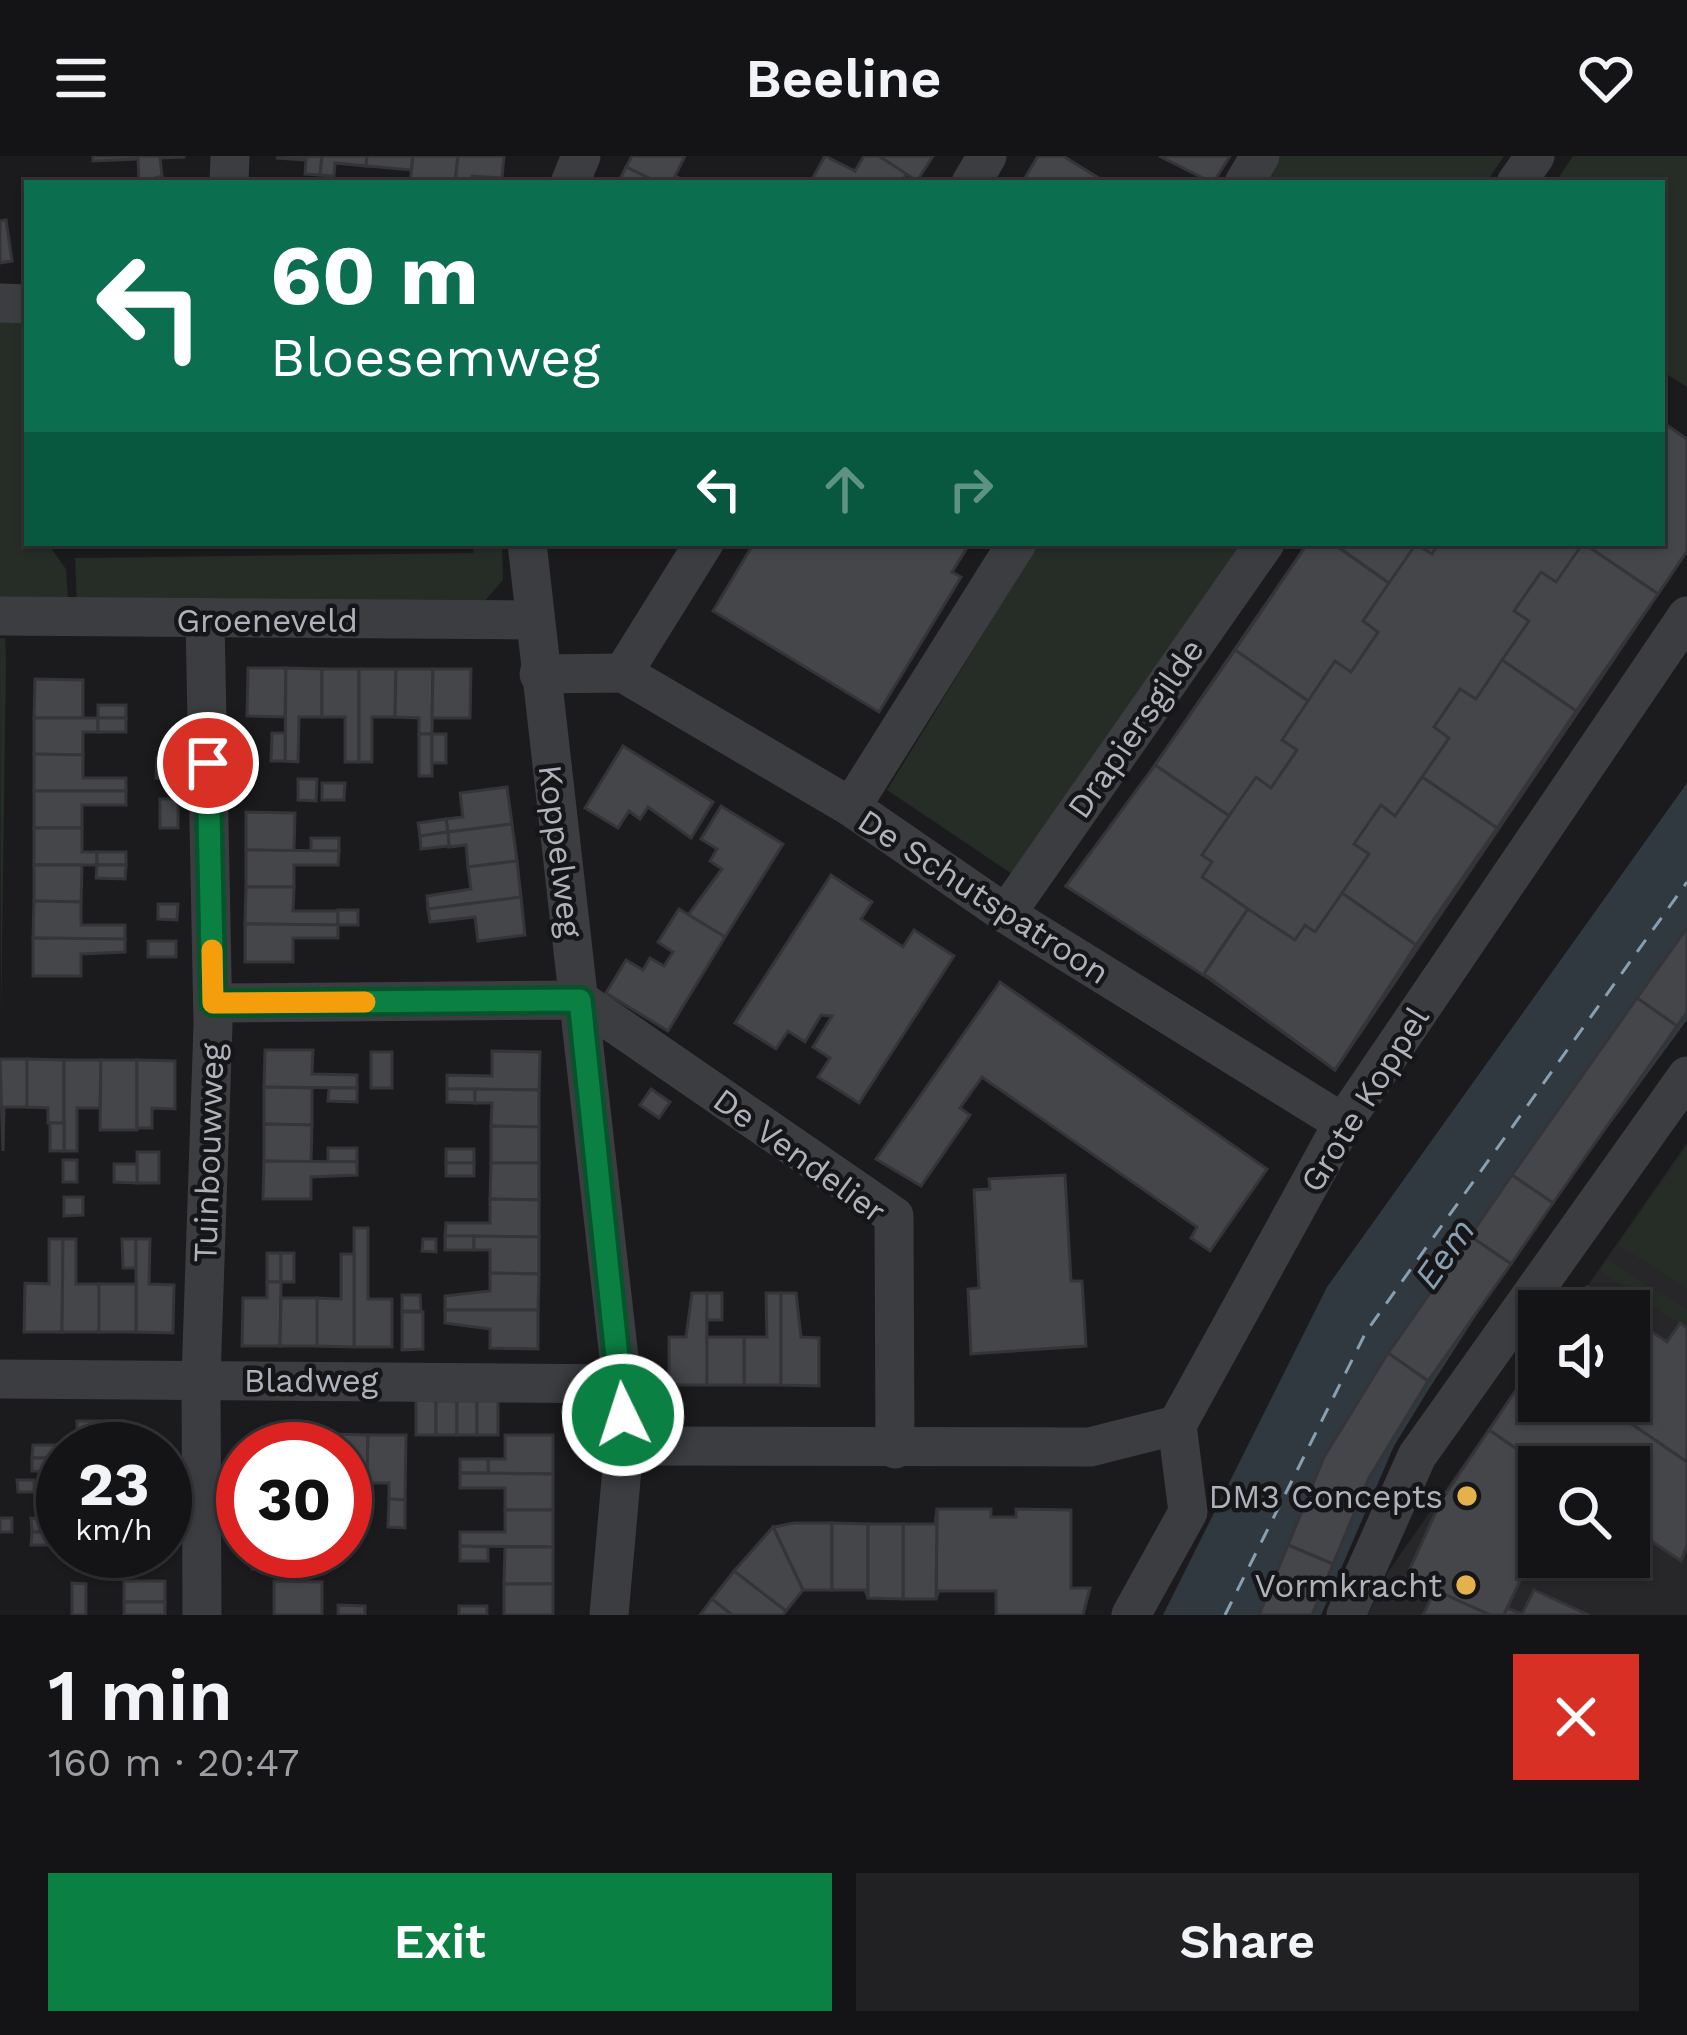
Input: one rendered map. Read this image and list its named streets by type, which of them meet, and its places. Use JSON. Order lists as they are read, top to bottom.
{
  "streets": {
    "street": [
      "Groeneveld",
      "Drapiersgilde",
      "Koppelweg",
      "De Schutspatroon",
      "Grote Koppel",
      "Tuinbouwweg",
      "De Vendelier",
      "Bladweg"
    ]
  },
  "crossings": [
    ["Groeneveld", "Koppelweg"],
    ["Groeneveld", "Tuinbouwweg"],
    ["Drapiersgilde", "De Schutspatroon"],
    ["Koppelweg", "De Vendelier"],
    ["Koppelweg", "Bladweg"],
    ["De Schutspatroon", "Grote Koppel"],
    ["Tuinbouwweg", "Bladweg"]
  ],
  "water": ["Eem"],
  "places": ["DM3 Concepts", "Vormkracht"],
  "page": {
    "header": "Beeline",
    "turn": ["60 m", "Bloesemweg"],
    "speed": "23 km/h",
    "limit": "30",
    "heading": ["1 min", "160 m · 20:47"],
    "buttons": ["Exit", "Share"]
  }
}
